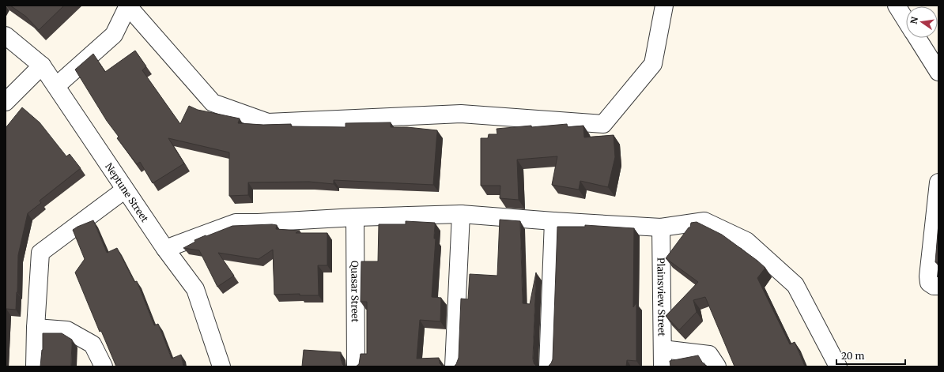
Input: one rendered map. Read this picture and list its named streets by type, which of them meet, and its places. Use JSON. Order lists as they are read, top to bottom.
{
  "streets": {
    "street": ["Neptune Street", "Quasar Street", "Plainsview Street"]
  },
  "scale_bar": "20 m",
  "north": "left"
}
